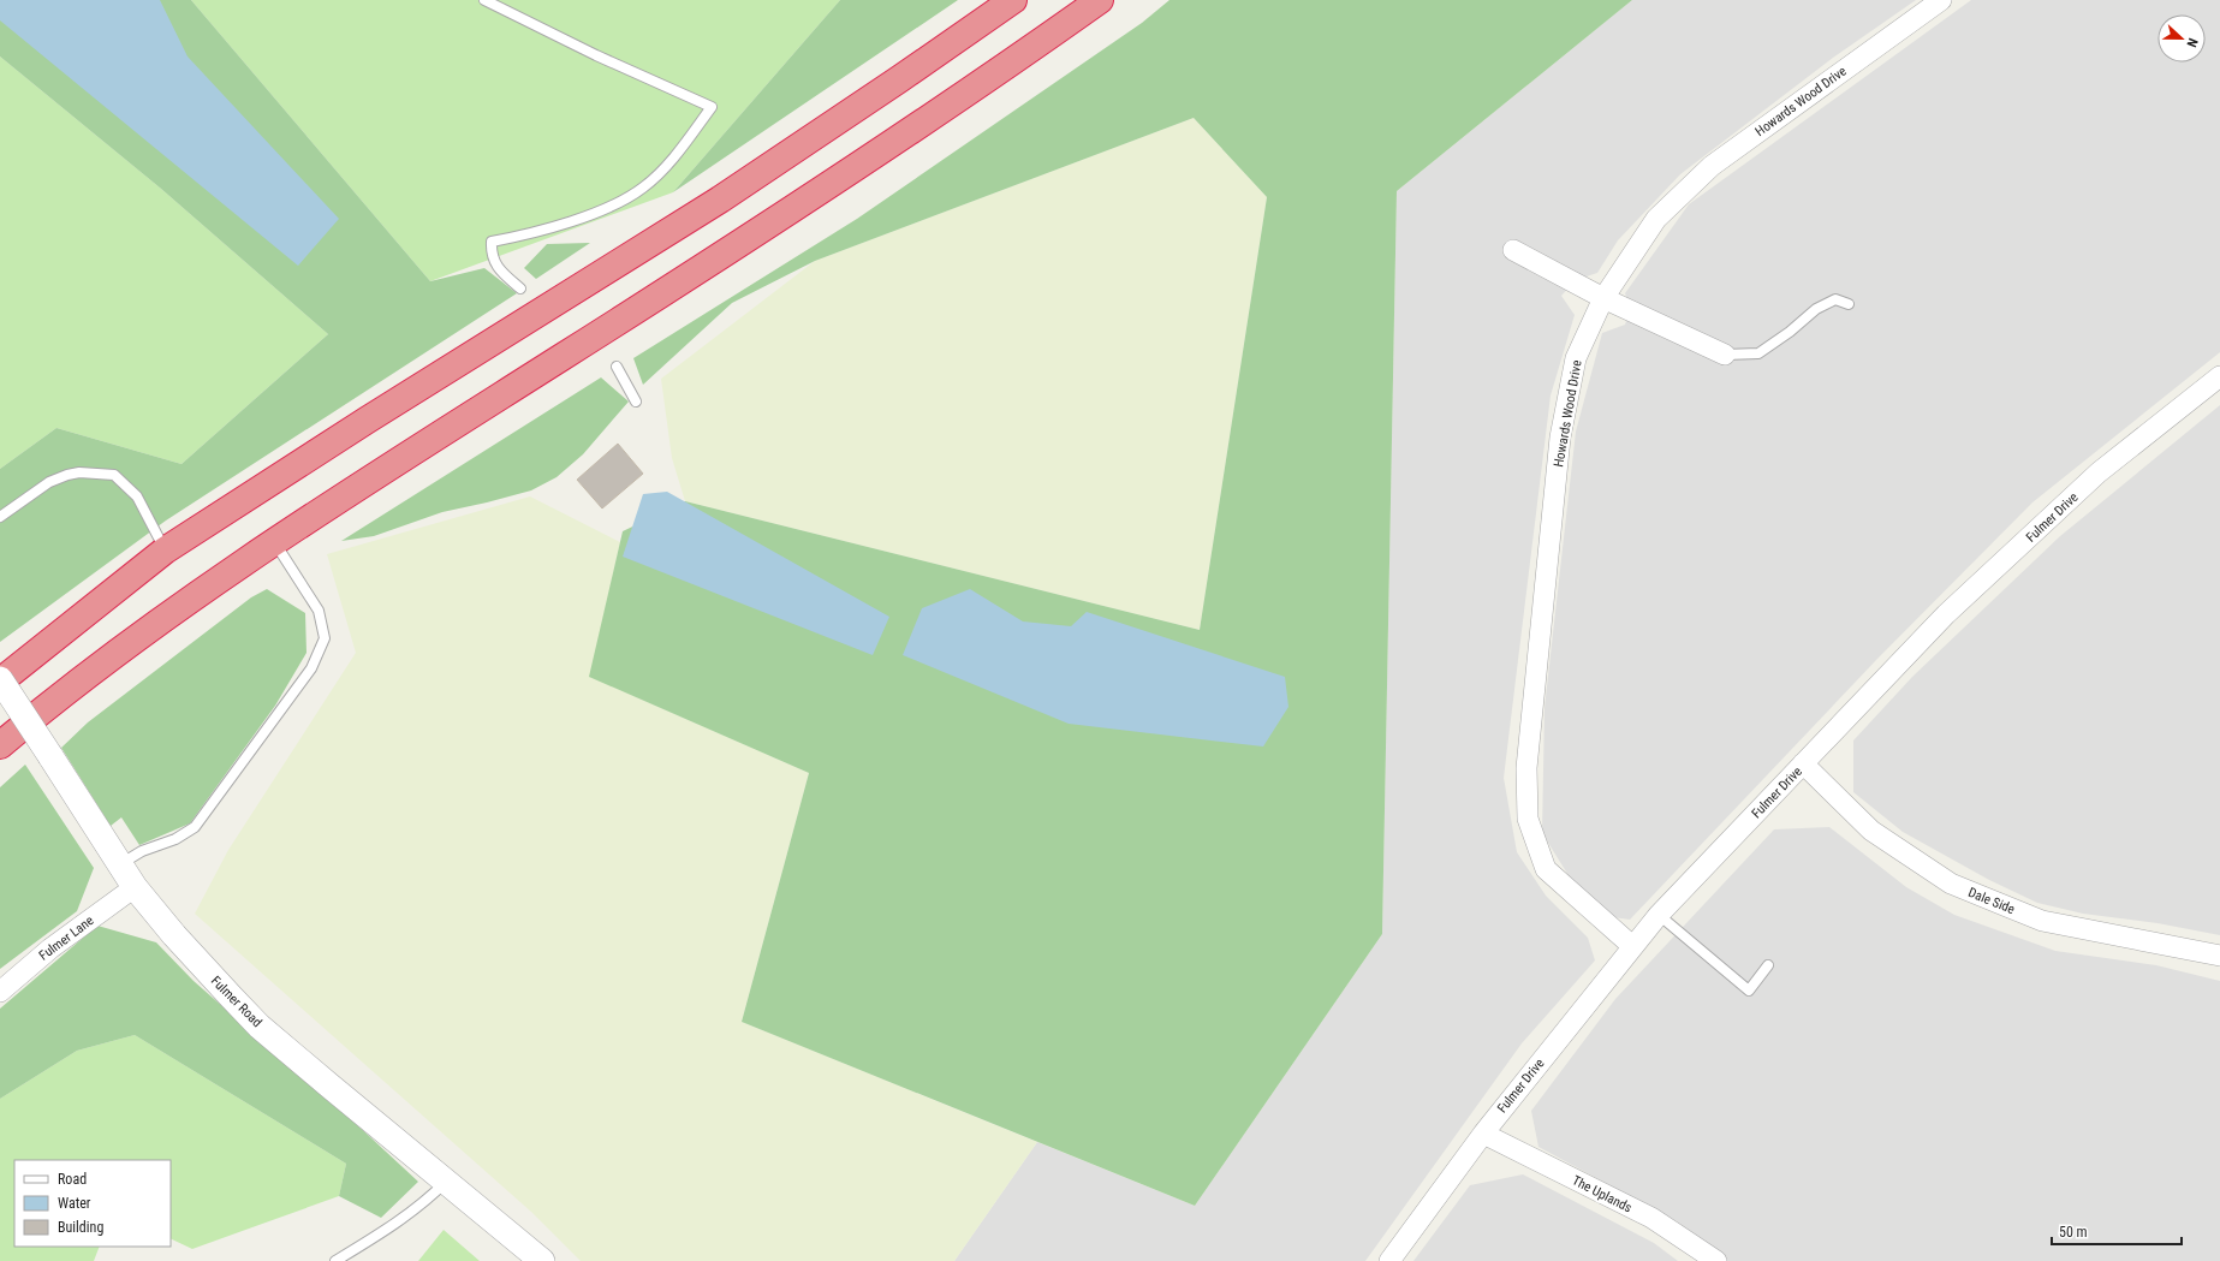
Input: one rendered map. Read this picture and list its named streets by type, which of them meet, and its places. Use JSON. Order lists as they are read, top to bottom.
{
  "streets": {
    "street": [
      "Howards Wood Drive",
      "Fulmer Drive",
      "Dale Side",
      "Fulmer Lane",
      "Fulmer Road",
      "The Uplands"
    ]
  },
  "crossings": [
    ["Howards Wood Drive", "Fulmer Drive"],
    ["Fulmer Drive", "Dale Side"],
    ["Fulmer Drive", "The Uplands"],
    ["Fulmer Lane", "Fulmer Road"]
  ],
  "legend": ["Road", "Water", "Building"],
  "scale_bar": "50 m",
  "north": "right"
}
